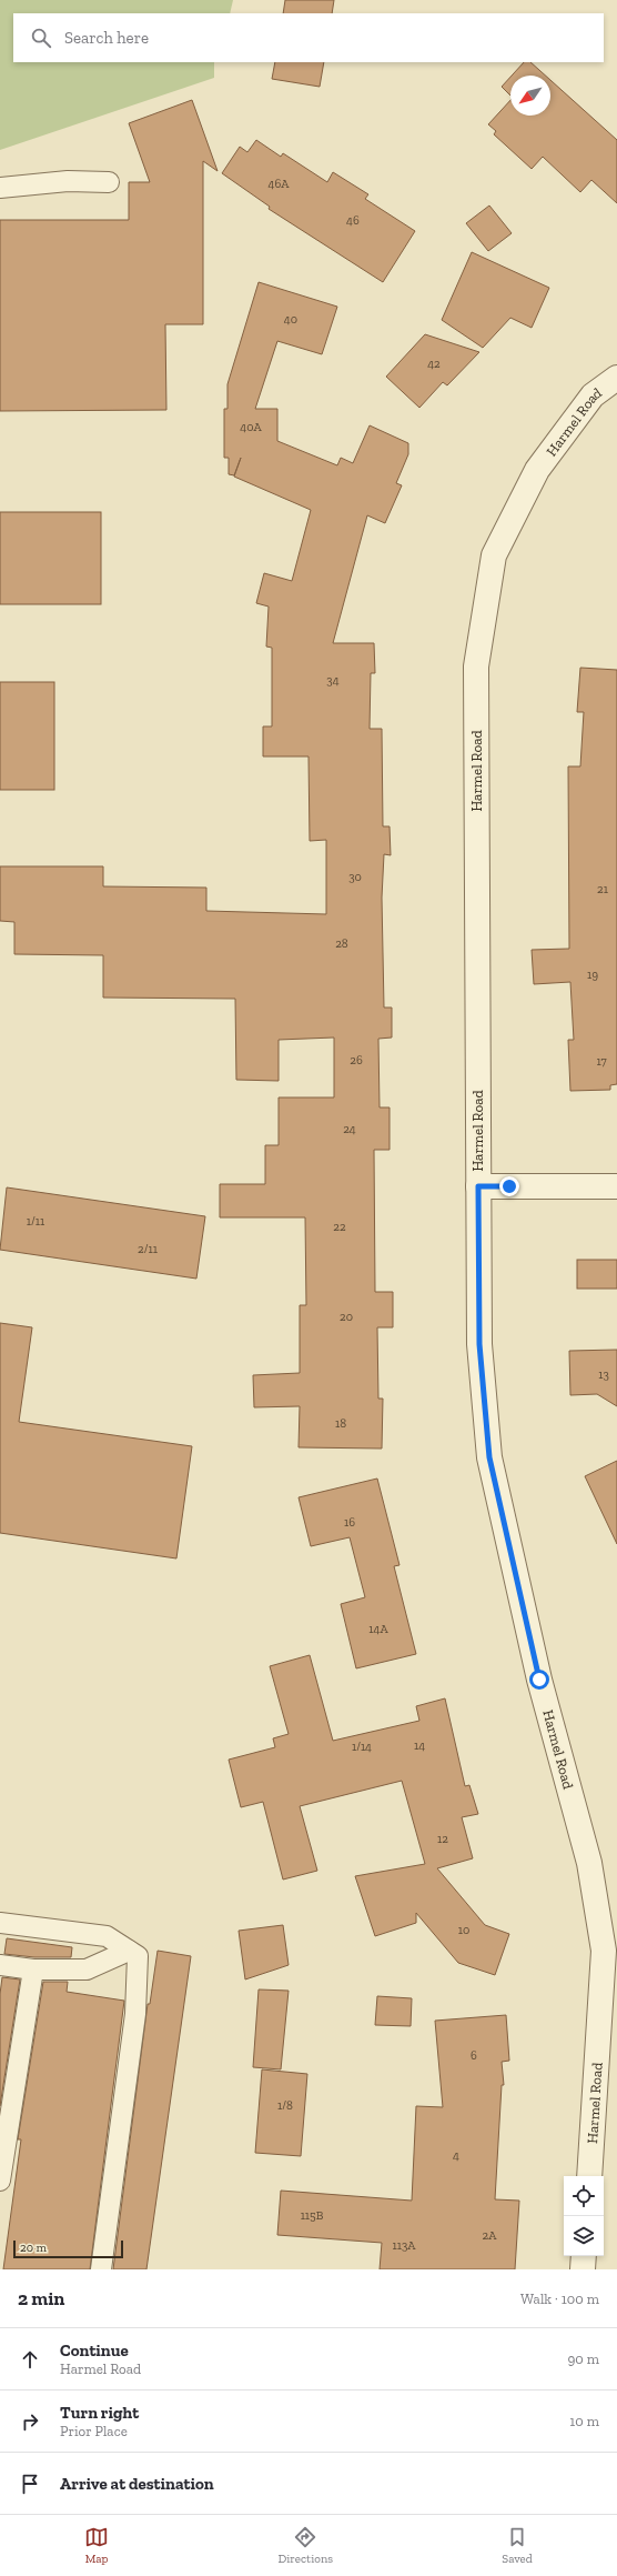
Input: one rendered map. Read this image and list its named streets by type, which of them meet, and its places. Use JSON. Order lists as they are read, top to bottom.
{
  "streets": {
    "street": ["Harmel Road"]
  },
  "house_numbers": [
    "46A",
    "46",
    "40",
    "42",
    "40A",
    "34",
    "30",
    "21",
    "28",
    "19",
    "26",
    "17",
    "24",
    "1/11",
    "22",
    "2/11",
    "20",
    "13",
    "18",
    "16",
    "14A",
    "14",
    "1/14",
    "12",
    "10",
    "6",
    "1/8",
    "4",
    "115B",
    "2A",
    "113A"
  ],
  "scale_bar": "20 m",
  "north": "bottom left",
  "page": {
    "search": "Search here",
    "scale": "20 m",
    "heading": ["2 min", "Walk · 100 m"],
    "list": [
      ["Continue", "Harmel Road", "90 m"],
      ["Turn right", "Prior Place", "10 m"],
      "Arrive at destination"
    ],
    "nav": ["Map", "Directions", "Saved"]
  }
}
